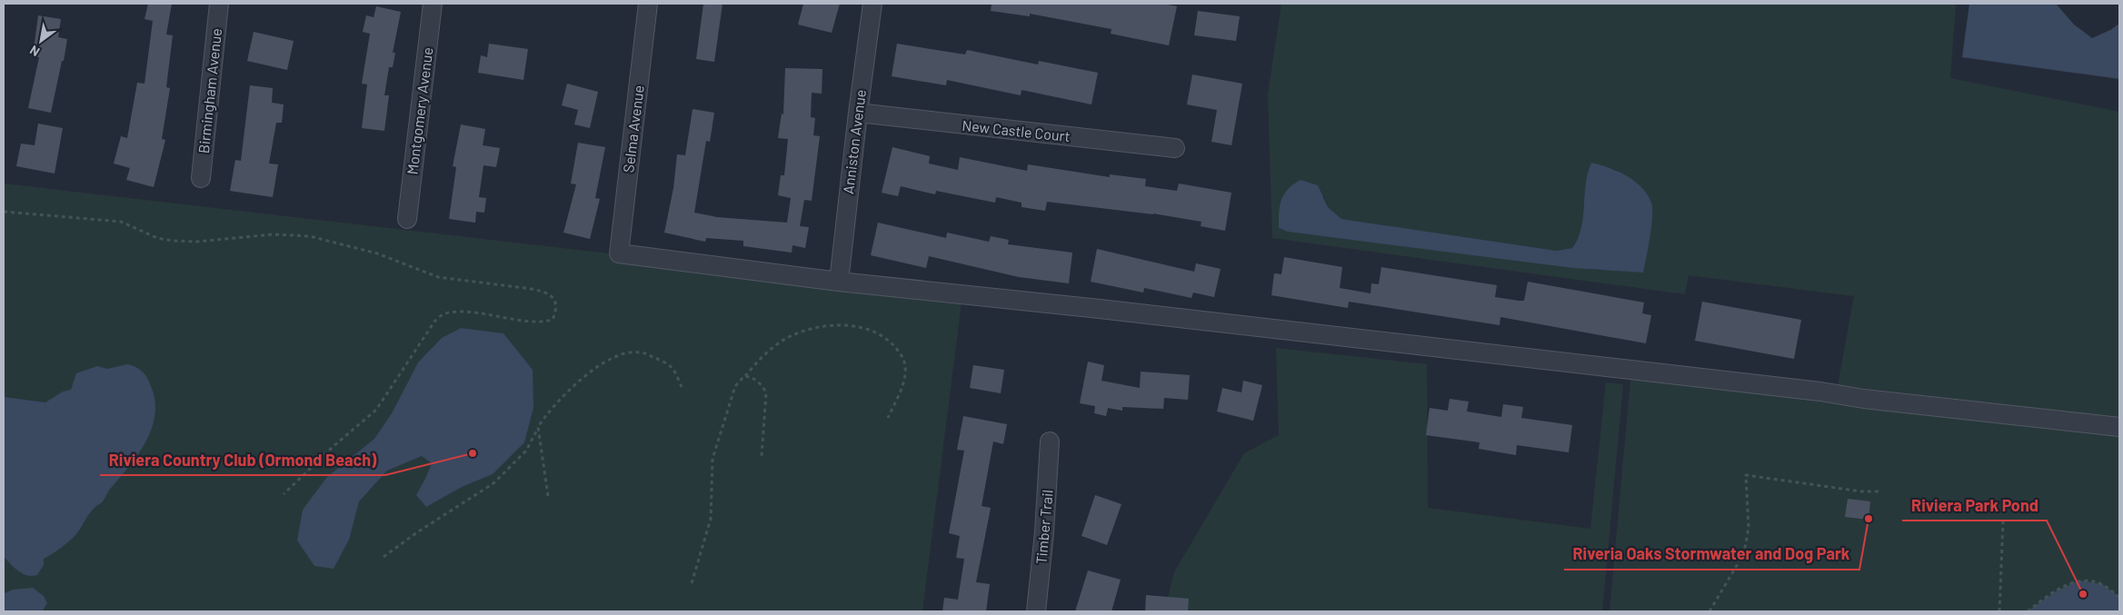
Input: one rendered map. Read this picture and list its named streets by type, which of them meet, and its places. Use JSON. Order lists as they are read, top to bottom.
{
  "streets": {
    "street": [
      "Birmingham Avenue",
      "Montgomery Avenue",
      "Selma Avenue",
      "New Castle Court",
      "Anniston Avenue",
      "Timber Trail"
    ]
  },
  "crossings": [
    ["Selma Avenue", "Anniston Avenue"],
    ["New Castle Court", "Anniston Avenue"]
  ],
  "places": ["Riviera Country Club (Ormond Beach)", "Riveria Oaks Stormwater and Dog Park", "Riviera Park Pond"],
  "north": "bottom left"
}
